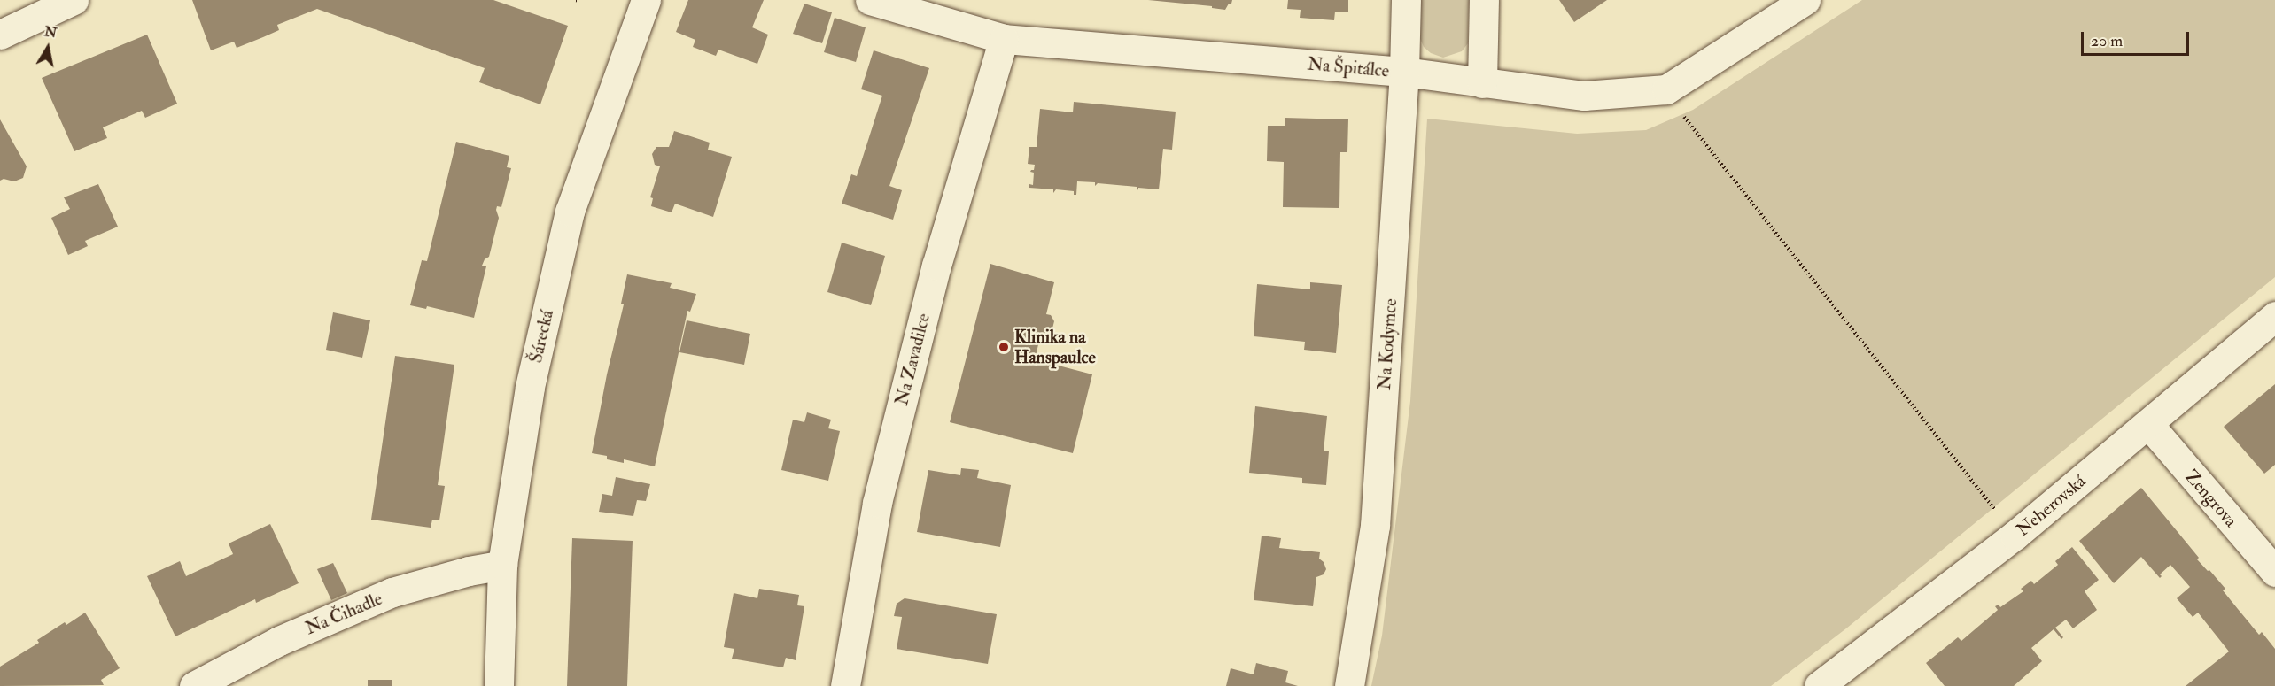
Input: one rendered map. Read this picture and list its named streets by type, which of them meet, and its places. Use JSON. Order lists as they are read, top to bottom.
{
  "streets": {
    "street": [
      "Na Špitálce",
      "Šárecká",
      "Na Kodymce",
      "Na Zavadilce",
      "Zengrova",
      "Neherovská",
      "Na Čihadle"
    ]
  },
  "crossings": [
    ["Na Špitálce", "Na Kodymce"],
    ["Na Špitálce", "Na Zavadilce"],
    ["Šárecká", "Na Čihadle"],
    ["Zengrova", "Neherovská"]
  ],
  "places": ["Klinika na Hanspaulce"],
  "scale_bar": "20 m",
  "north": "top"
}
